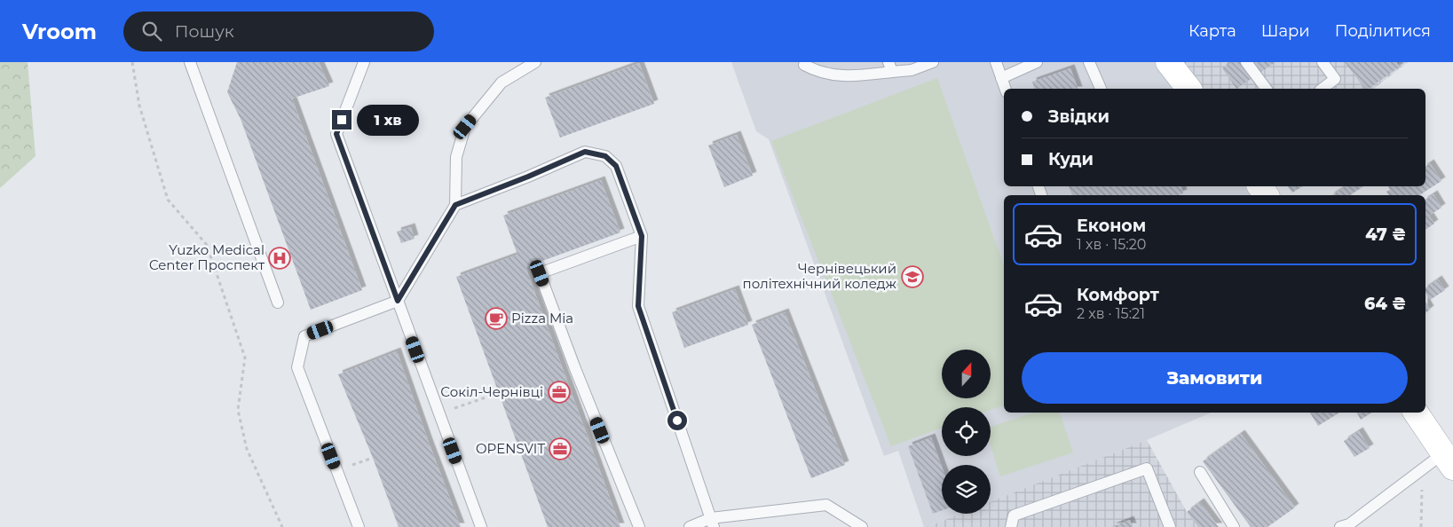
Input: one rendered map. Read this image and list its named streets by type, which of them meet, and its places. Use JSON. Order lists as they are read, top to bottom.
{
  "places": {
    "hospital": ["Yuzko Medical Center Проспект"],
    "school or university": ["Чернівецький політехнічний коледж"],
    "cafe": ["Pizza Mia"],
    "office": ["Сокіл-Чернівці", "OPENSVIT"]
  },
  "north": "top",
  "page": {
    "header": "Vroom",
    "search": "Пошук",
    "nav": ["Карта", "Шари", "Поділитися"],
    "banner": ["Звідки", "Куди"],
    "bubble": "1 хв",
    "list": [
      {
        "name": "Економ",
        "note": "1 хв · 15:20",
        "value": "47 ₴"
      },
      {
        "name": "Комфорт",
        "note": "2 хв · 15:21",
        "value": "64 ₴"
      }
    ],
    "buttons": "Замовити"
  }
}
